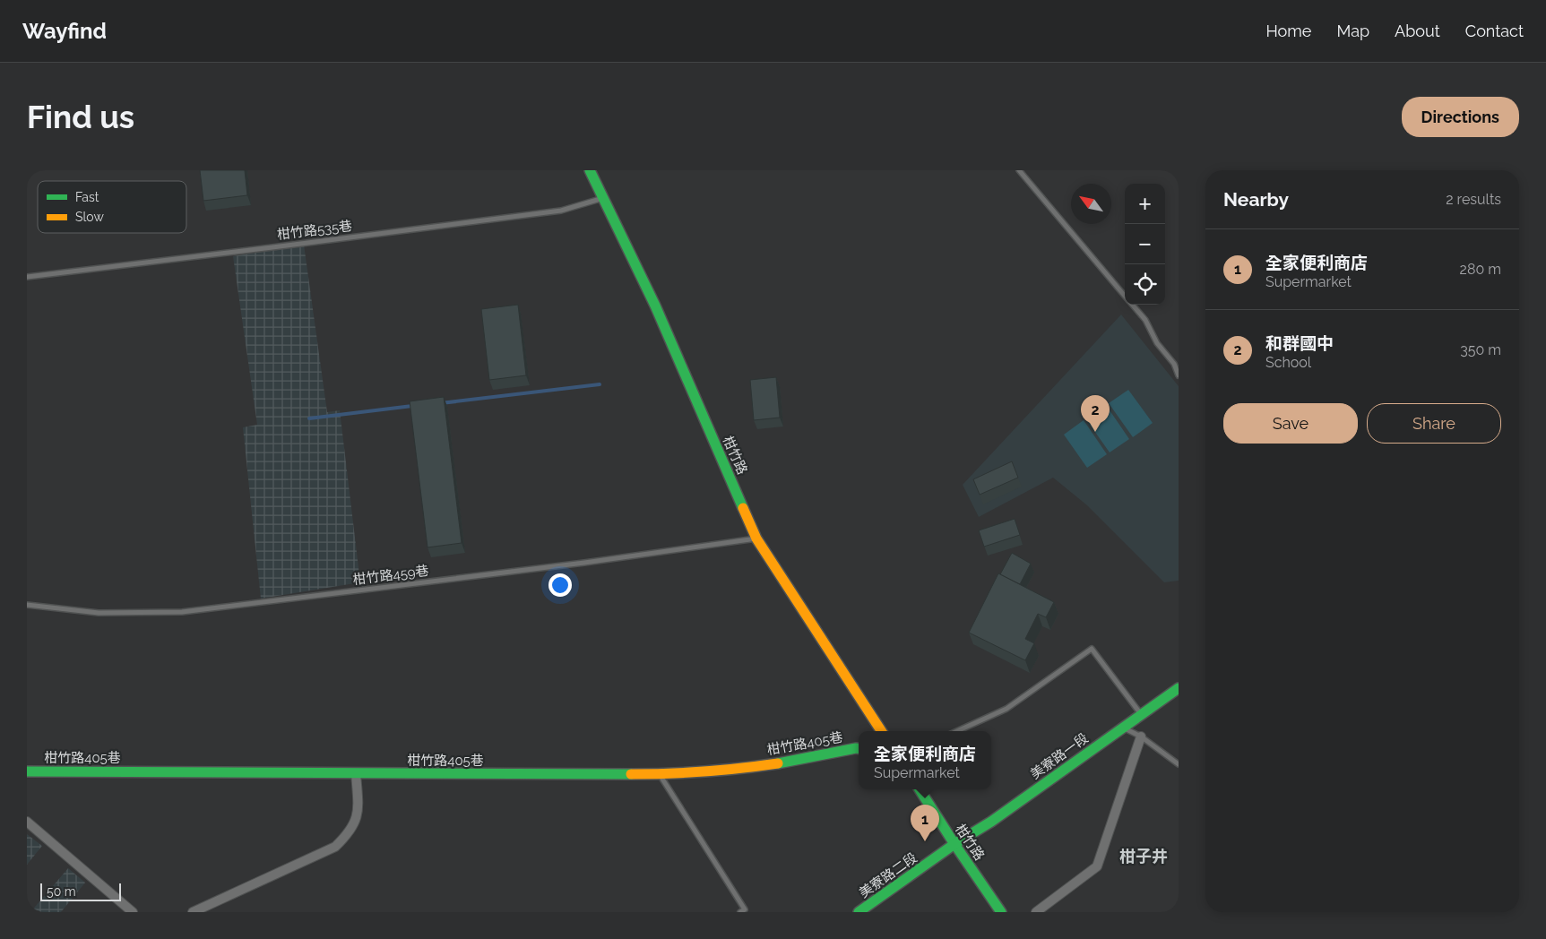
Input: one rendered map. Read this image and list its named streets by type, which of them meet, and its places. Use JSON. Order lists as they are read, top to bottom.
{
  "streets": {
    "street": [
      "柑竹路",
      "柑竹路405巷",
      "美寮路一段",
      "美寮路二段"
    ],
    "lane": ["柑竹路535巷", "柑竹路459巷"]
  },
  "crossings": [
    ["柑竹路535巷", "柑竹路"],
    ["柑竹路", "柑竹路459巷"],
    ["柑竹路", "美寮路一段"],
    ["柑竹路", "美寮路二段"],
    ["美寮路一段", "美寮路二段"]
  ],
  "districts": ["柑子井"],
  "legend": ["Fast", "Slow"],
  "scale_bar": "50 m",
  "north": "top left",
  "page": {
    "header": "Wayfind",
    "nav": [
      "Home",
      "Map",
      "About",
      "Contact"
    ],
    "buttons": [
      "Directions",
      ["Save", "Share"]
    ],
    "title": "Find us",
    "heading": ["Nearby", "2 results"],
    "map_buttons": ["+", "−"],
    "list": [
      {
        "mark": "1",
        "name": "全家便利商店",
        "note": "Supermarket",
        "value": "280 m"
      },
      {
        "mark": "2",
        "name": "和群國中",
        "note": "School",
        "value": "350 m"
      }
    ],
    "pins": ["2", "1"],
    "popup": ["全家便利商店", "Supermarket"],
    "scale": "50 m"
  }
}
